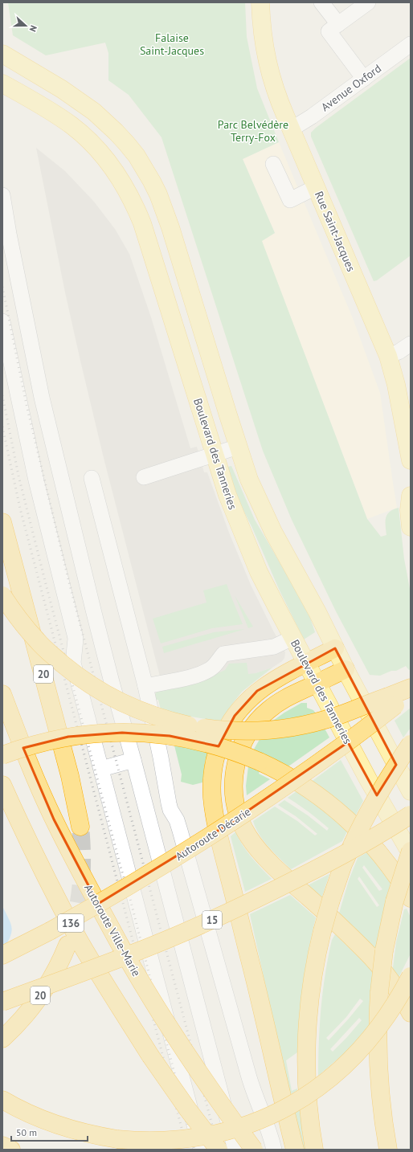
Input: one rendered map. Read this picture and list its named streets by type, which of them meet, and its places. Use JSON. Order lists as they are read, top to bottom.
{
  "streets": {
    "highway": [
      "20",
      "Autoroute Décarie",
      "15",
      "136",
      "Autoroute Ville-Marie"
    ],
    "main road": ["Rue Saint-Jacques", "Boulevard des Tanneries"],
    "street": ["Avenue Oxford"]
  },
  "crossings": [
    ["Avenue Oxford", "Rue Saint-Jacques"]
  ],
  "parks": ["Falaise Saint-Jacques", "Parc Belvédère Terry-Fox"],
  "scale_bar": "50 m",
  "north": "right"
}
